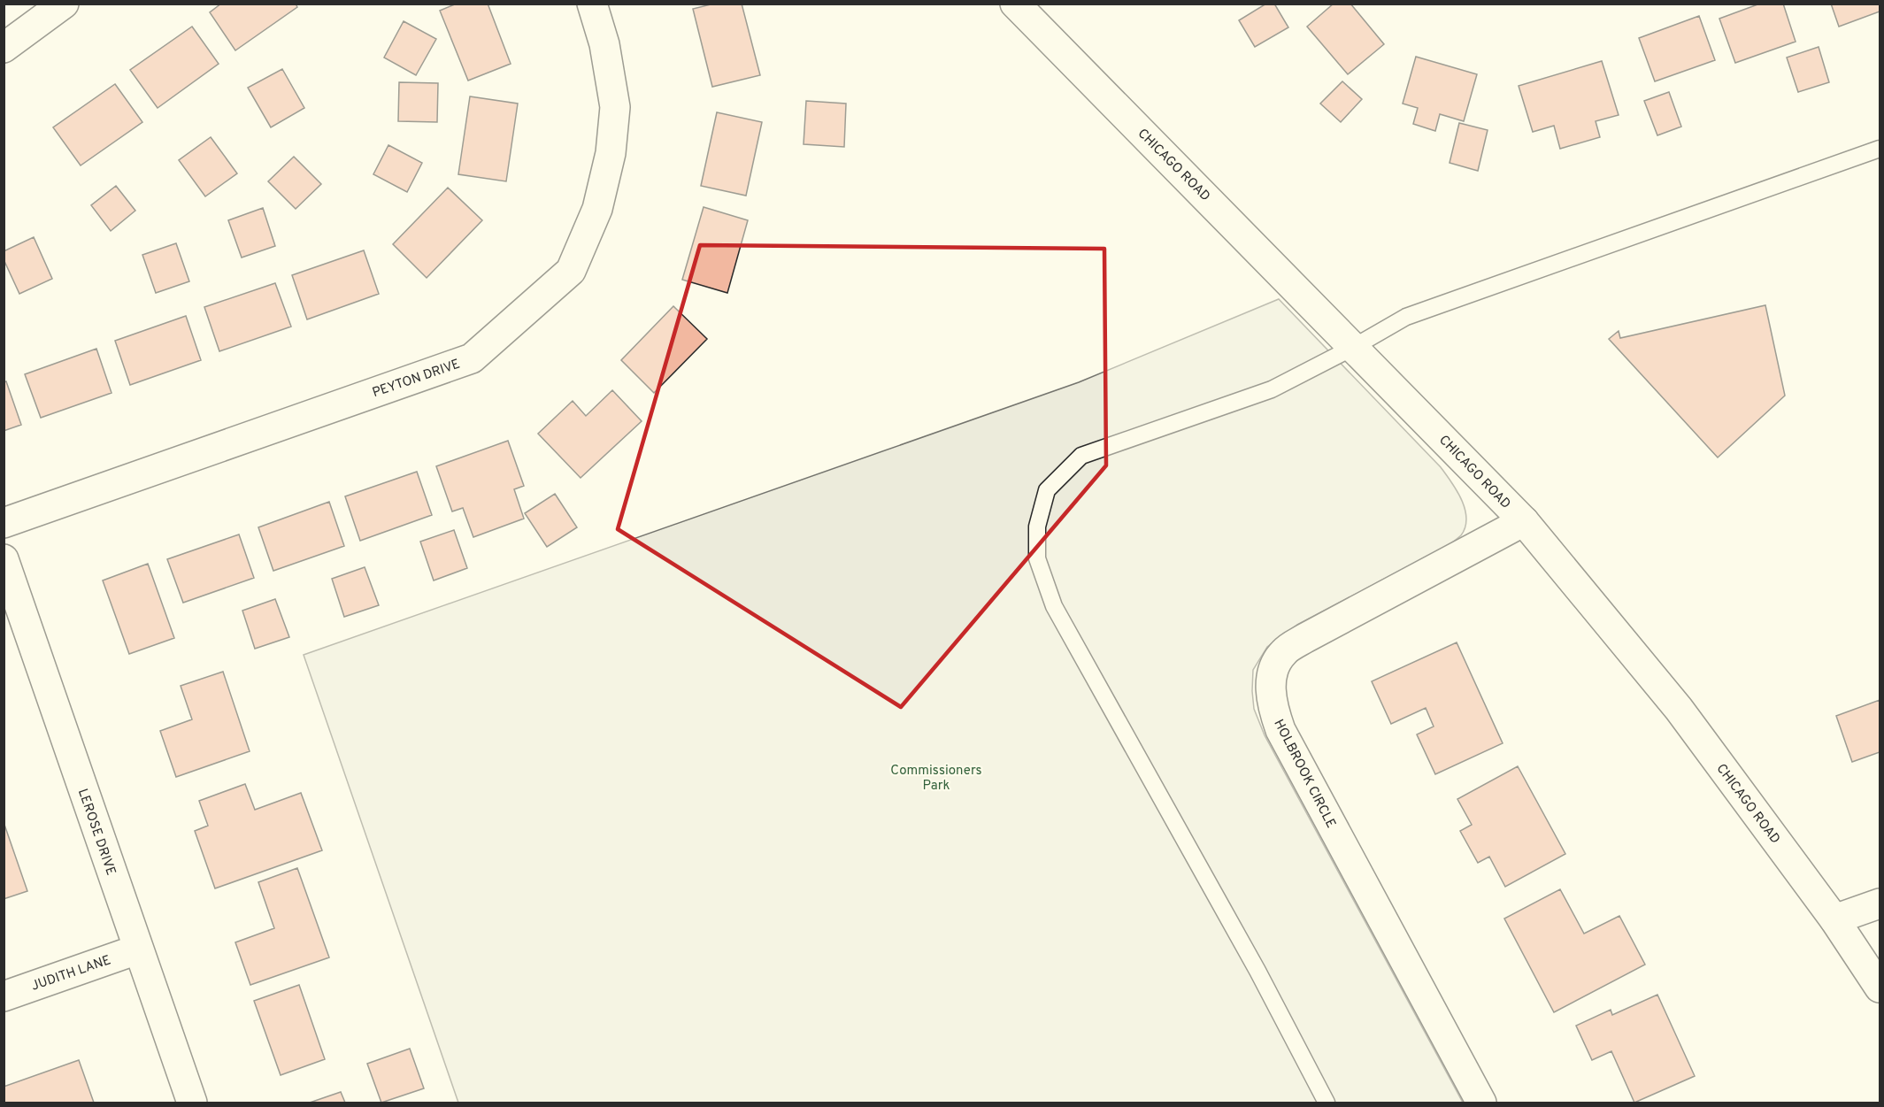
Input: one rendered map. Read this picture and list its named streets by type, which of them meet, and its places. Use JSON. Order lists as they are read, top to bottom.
{
  "streets": {
    "street": [
      "CHICAGO ROAD",
      "PEYTON DRIVE",
      "HOLBROOK CIRCLE",
      "LEROSE DRIVE",
      "JUDITH LANE"
    ]
  },
  "crossings": [
    ["CHICAGO ROAD", "HOLBROOK CIRCLE"],
    ["LEROSE DRIVE", "JUDITH LANE"]
  ],
  "parks": ["Commissioners Park"]
}
